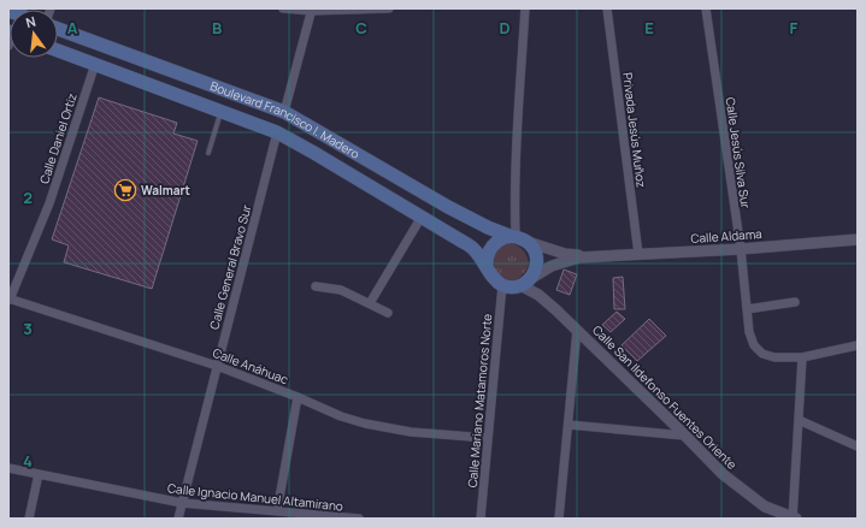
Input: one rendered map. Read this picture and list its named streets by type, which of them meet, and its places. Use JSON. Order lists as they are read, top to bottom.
{
  "streets": {
    "main road": ["Boulevard Francisco I. Madero"],
    "street": [
      "Privada Jesús Muñoz",
      "Calle Daniel Ortiz",
      "Calle Jesús Silva Sur",
      "Calle Aldama",
      "Calle General Bravo Sur",
      "Calle Anáhuac",
      "Calle San Ildefonso Fuentes Oriente",
      "Calle Mariano Matamoros Norte",
      "Calle Ignacio Manuel Altamirano"
    ]
  },
  "crossings": [
    ["Boulevard Francisco I. Madero", "Calle Daniel Ortiz"],
    ["Boulevard Francisco I. Madero", "Calle Aldama"],
    ["Boulevard Francisco I. Madero", "Calle General Bravo Sur"],
    ["Boulevard Francisco I. Madero", "Calle San Ildefonso Fuentes Oriente"],
    ["Boulevard Francisco I. Madero", "Calle Mariano Matamoros Norte"],
    ["Privada Jesús Muñoz", "Calle Aldama"],
    ["Calle Daniel Ortiz", "Calle Anáhuac"],
    ["Calle Jesús Silva Sur", "Calle Aldama"],
    ["Calle Aldama", "Calle San Ildefonso Fuentes Oriente"],
    ["Calle Aldama", "Calle Mariano Matamoros Norte"],
    ["Calle General Bravo Sur", "Calle Anáhuac"],
    ["Calle General Bravo Sur", "Calle Ignacio Manuel Altamirano"],
    ["Calle Anáhuac", "Calle Mariano Matamoros Norte"],
    ["Calle San Ildefonso Fuentes Oriente", "Calle Mariano Matamoros Norte"]
  ],
  "places": {
    "supermarket": ["Walmart"]
  },
  "north": "top",
  "grid": {
    "columns": [
      "A",
      "B",
      "C",
      "D",
      "E",
      "F"
    ],
    "rows": ["2", "3", "4"]
  }
}
